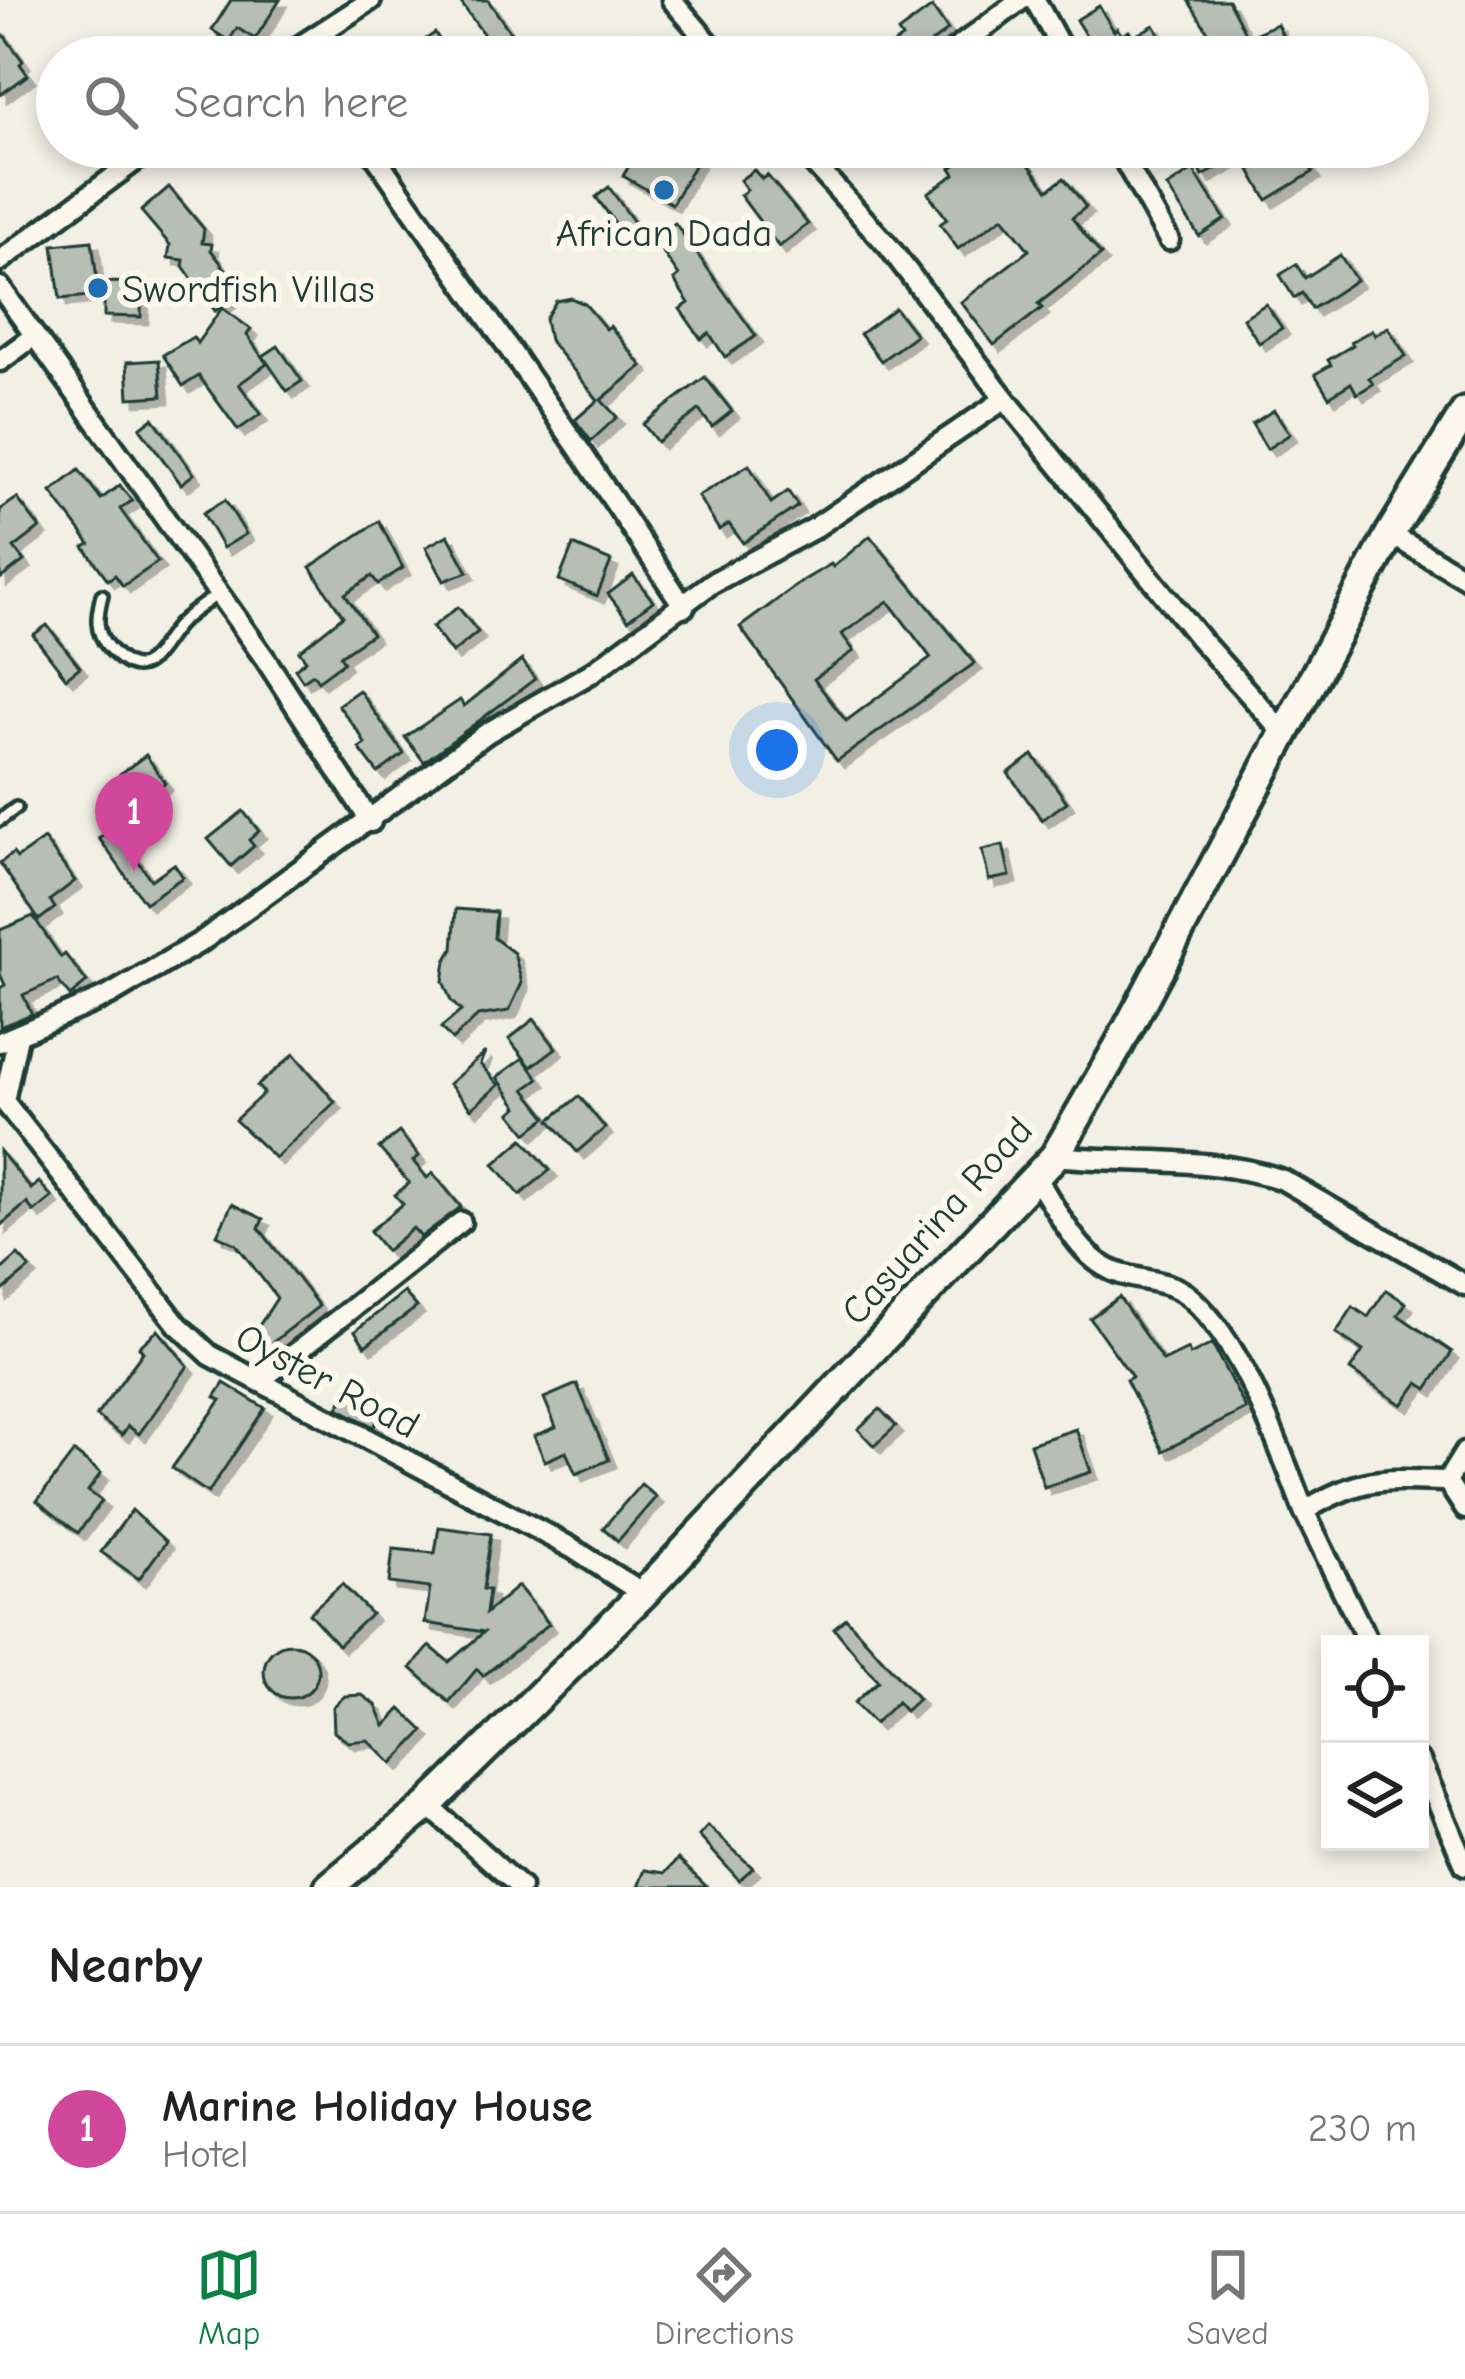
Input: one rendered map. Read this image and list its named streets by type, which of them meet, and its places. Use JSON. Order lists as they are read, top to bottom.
{
  "streets": {
    "street": ["Casuarina Road", "Oyster Road"]
  },
  "crossings": [
    ["Casuarina Road", "Oyster Road"]
  ],
  "places": ["African Dada", "Swordfish Villas"],
  "page": {
    "search": "Search here",
    "pins": "1",
    "heading": "Nearby",
    "list": [
      {
        "mark": "1",
        "name": "Marine Holiday House",
        "note": "Hotel",
        "value": "230 m"
      }
    ],
    "nav": ["Map", "Directions", "Saved"]
  }
}
